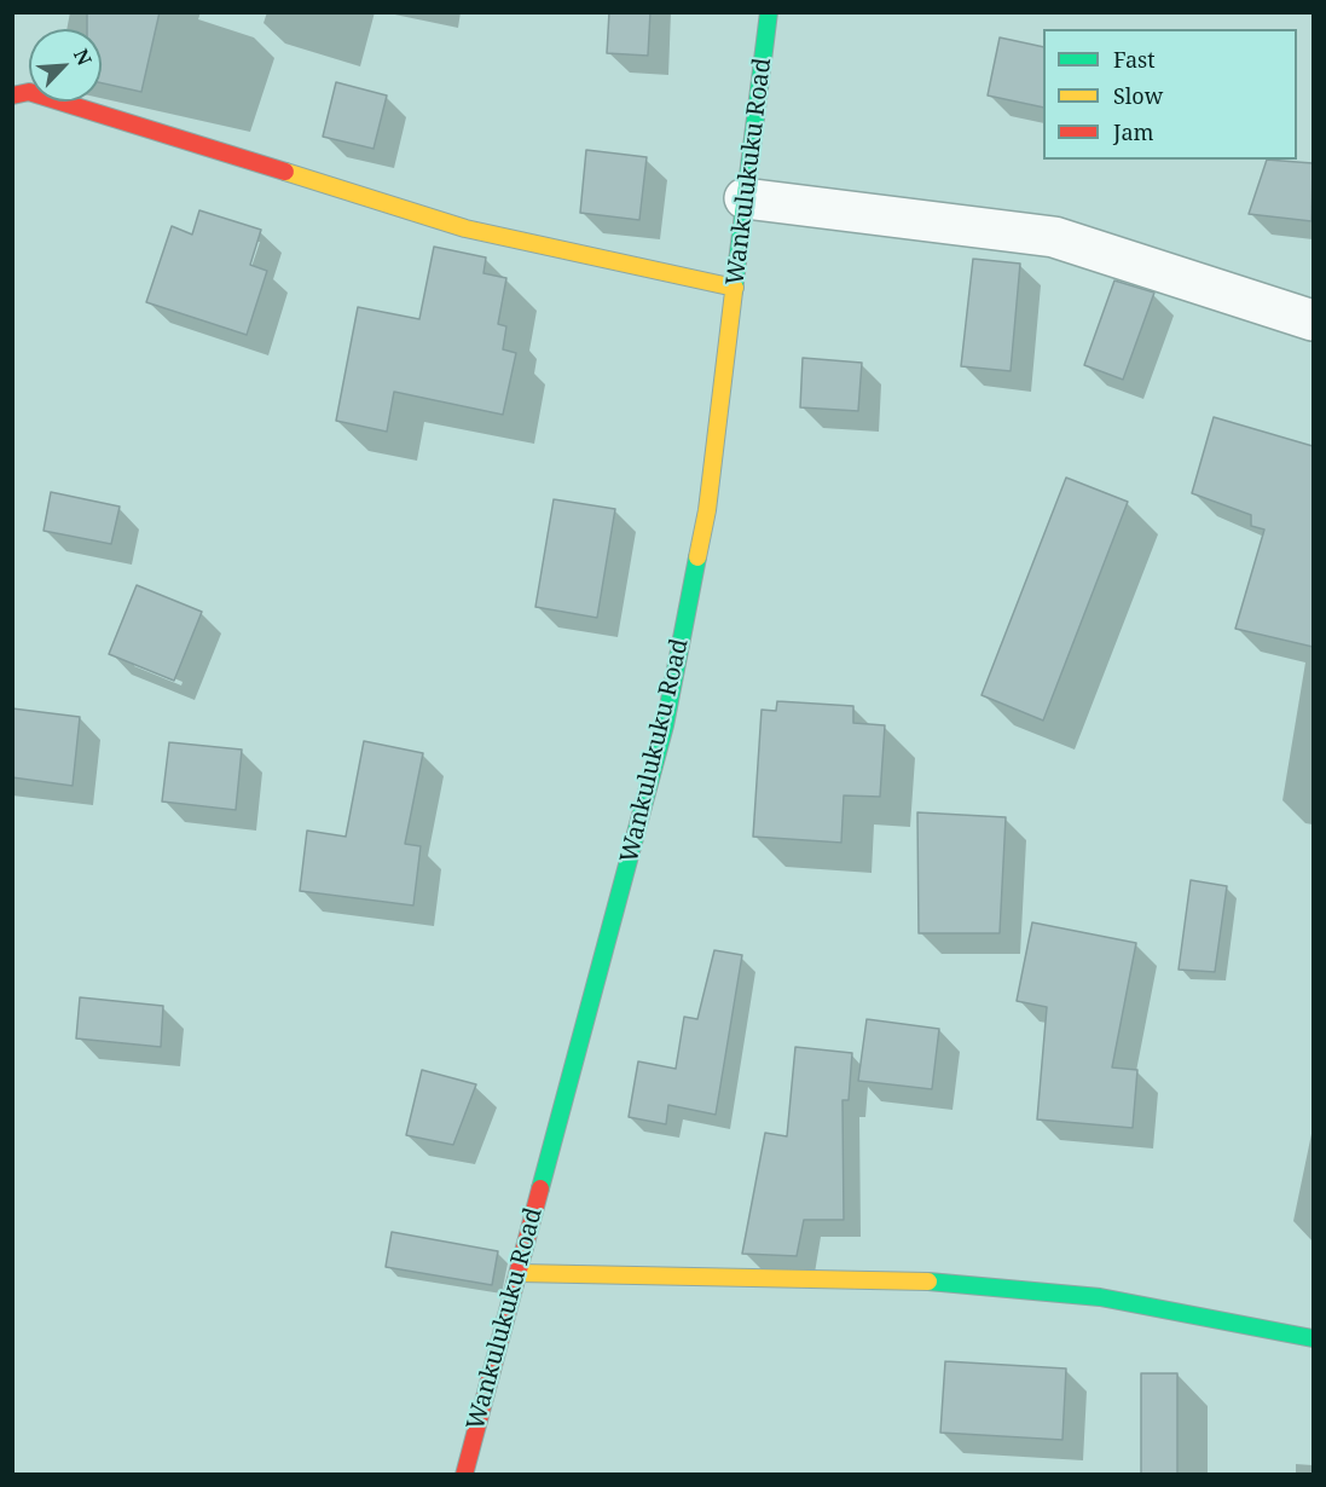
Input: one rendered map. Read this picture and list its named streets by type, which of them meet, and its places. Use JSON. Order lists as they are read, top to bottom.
{
  "streets": {
    "street": ["Wankulukuku Road"]
  },
  "legend": ["Fast", "Slow", "Jam"],
  "north": "top right"
}
